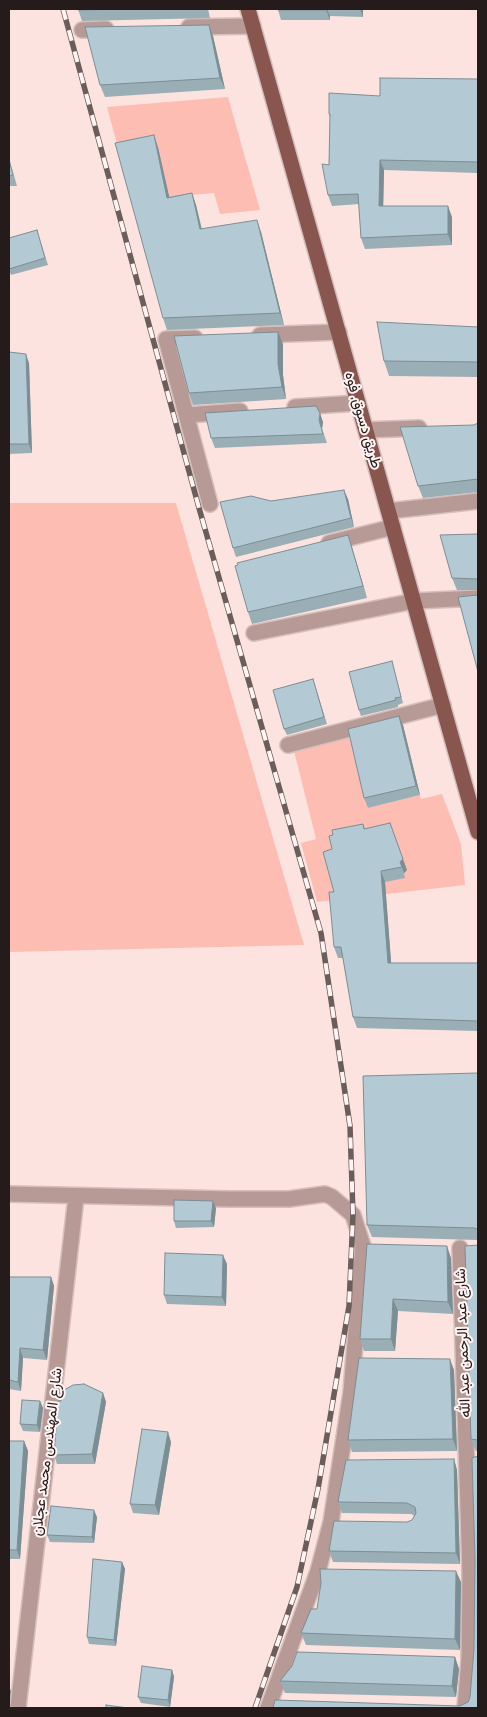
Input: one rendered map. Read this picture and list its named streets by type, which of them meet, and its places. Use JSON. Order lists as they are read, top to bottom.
{
  "streets": {
    "main road": ["طريق دسوق, فوه"],
    "street": ["شارع عبد الرحمن عبد الله", "شارع المهندس محمد عجلان"]
  }
}
